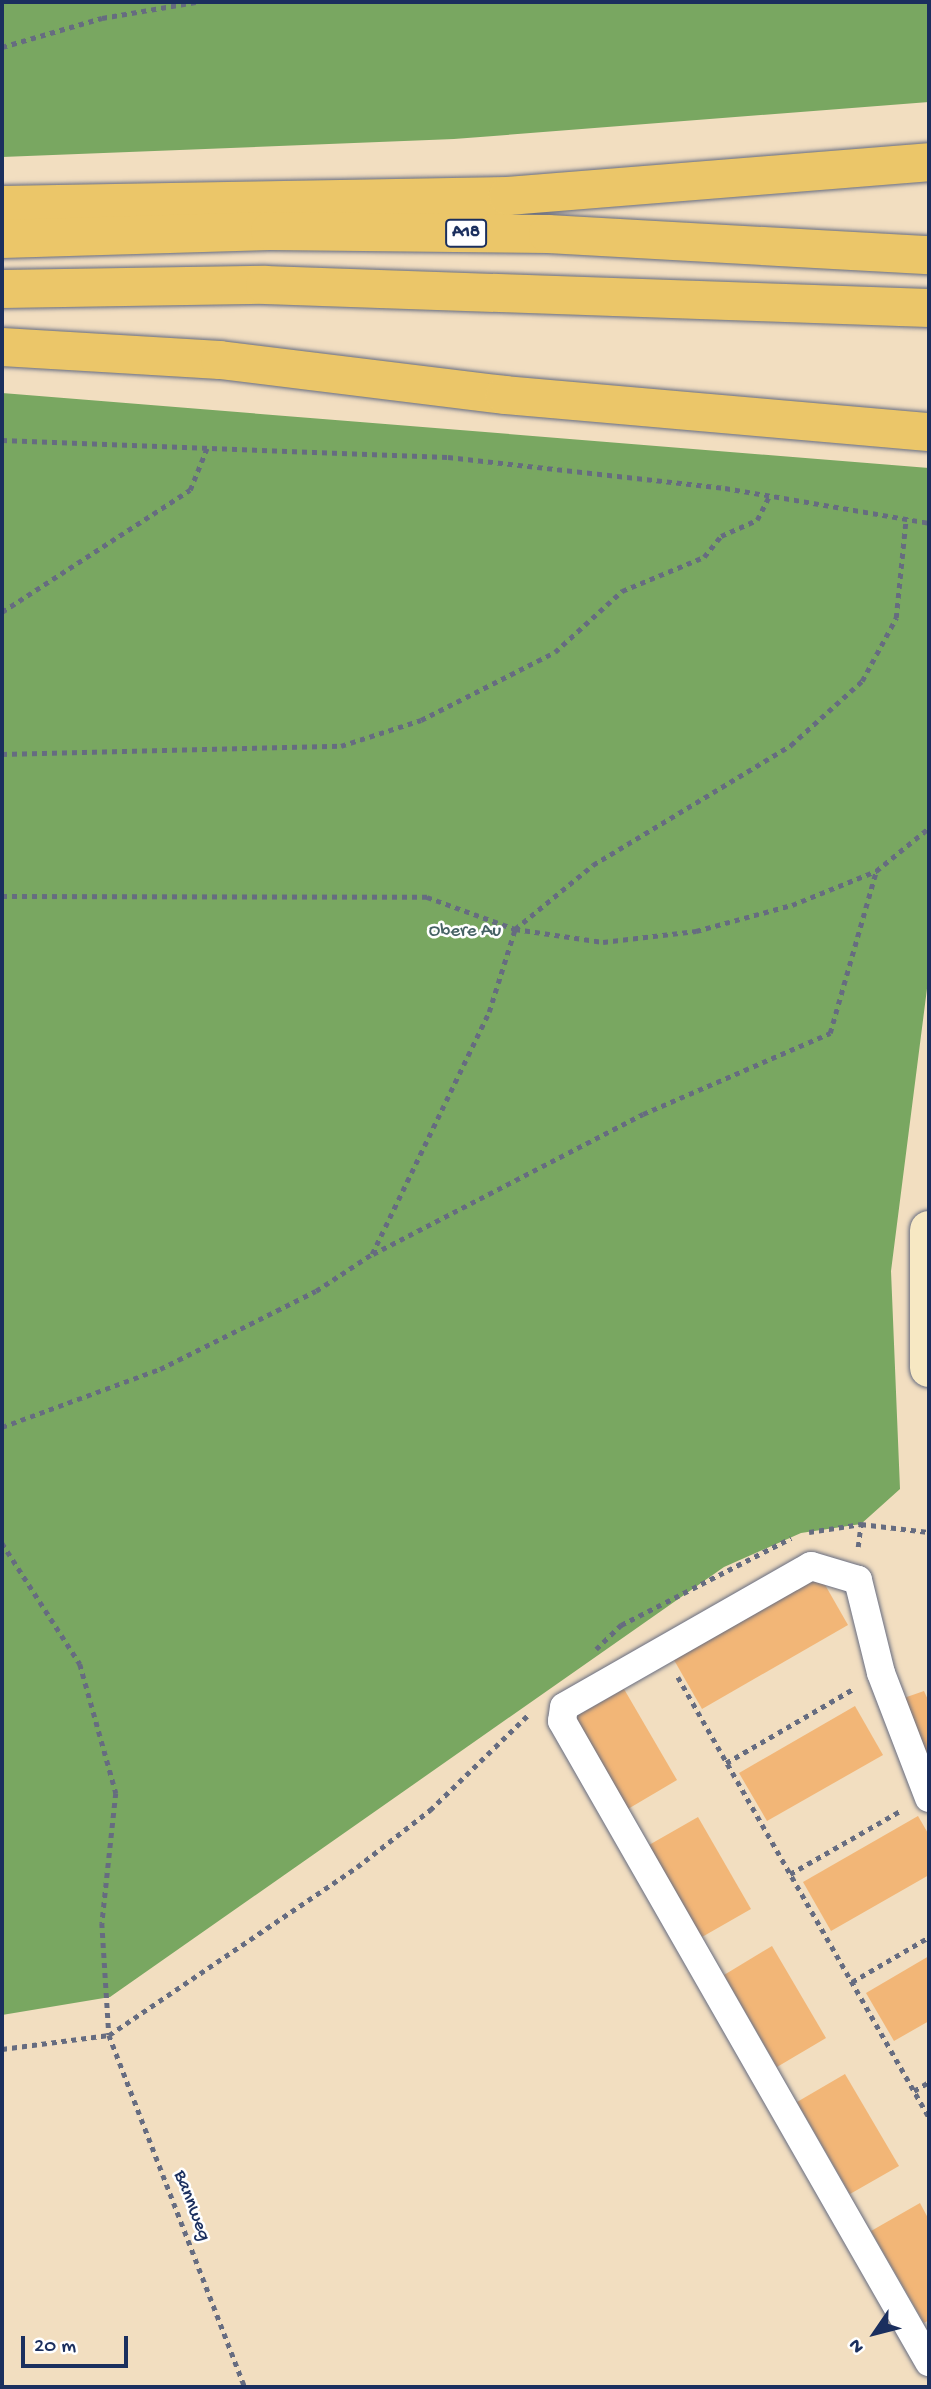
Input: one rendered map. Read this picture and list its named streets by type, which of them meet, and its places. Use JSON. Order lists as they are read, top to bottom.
{
  "streets": {
    "highway": ["A18"],
    "path": ["Bannweg"]
  },
  "parks": ["Obere Au"],
  "scale_bar": "20 m",
  "north": "bottom left"
}
